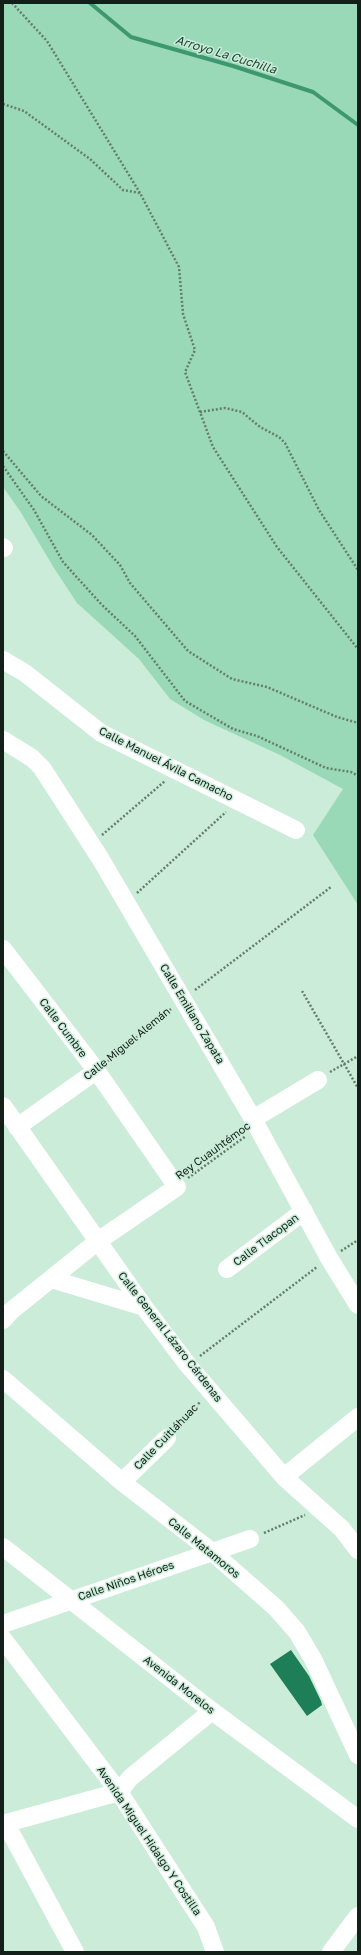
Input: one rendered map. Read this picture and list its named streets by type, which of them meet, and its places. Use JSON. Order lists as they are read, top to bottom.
{
  "streets": {
    "street": [
      "Calle Manuel Ávila Camacho",
      "Calle Emiliano Zapata",
      "Calle Cumbre",
      "Calle Miguel Alemán",
      "Calle Tlacopan",
      "Calle General Lázaro Cárdenas",
      "Calle Cuitláhuac",
      "Calle Matamoros",
      "Calle Niños Héroes",
      "Avenida Morelos",
      "Avenida Miguel Hidalgo Y Costilla"
    ],
    "path": ["Rey Cuauhtémoc"]
  },
  "crossings": [
    ["Calle Emiliano Zapata", "Calle Miguel Alemán"],
    ["Calle Emiliano Zapata", "Rey Cuauhtémoc"],
    ["Calle Emiliano Zapata", "Calle Tlacopan"],
    ["Calle Cumbre", "Calle Miguel Alemán"],
    ["Calle Cumbre", "Rey Cuauhtémoc"],
    ["Calle Miguel Alemán", "Calle General Lázaro Cárdenas"],
    ["Calle General Lázaro Cárdenas", "Calle Cuitláhuac"],
    ["Calle Cuitláhuac", "Calle Matamoros"],
    ["Calle Matamoros", "Calle Niños Héroes"],
    ["Calle Niños Héroes", "Avenida Morelos"]
  ],
  "water": ["Arroyo La Cuchilla"]
}
